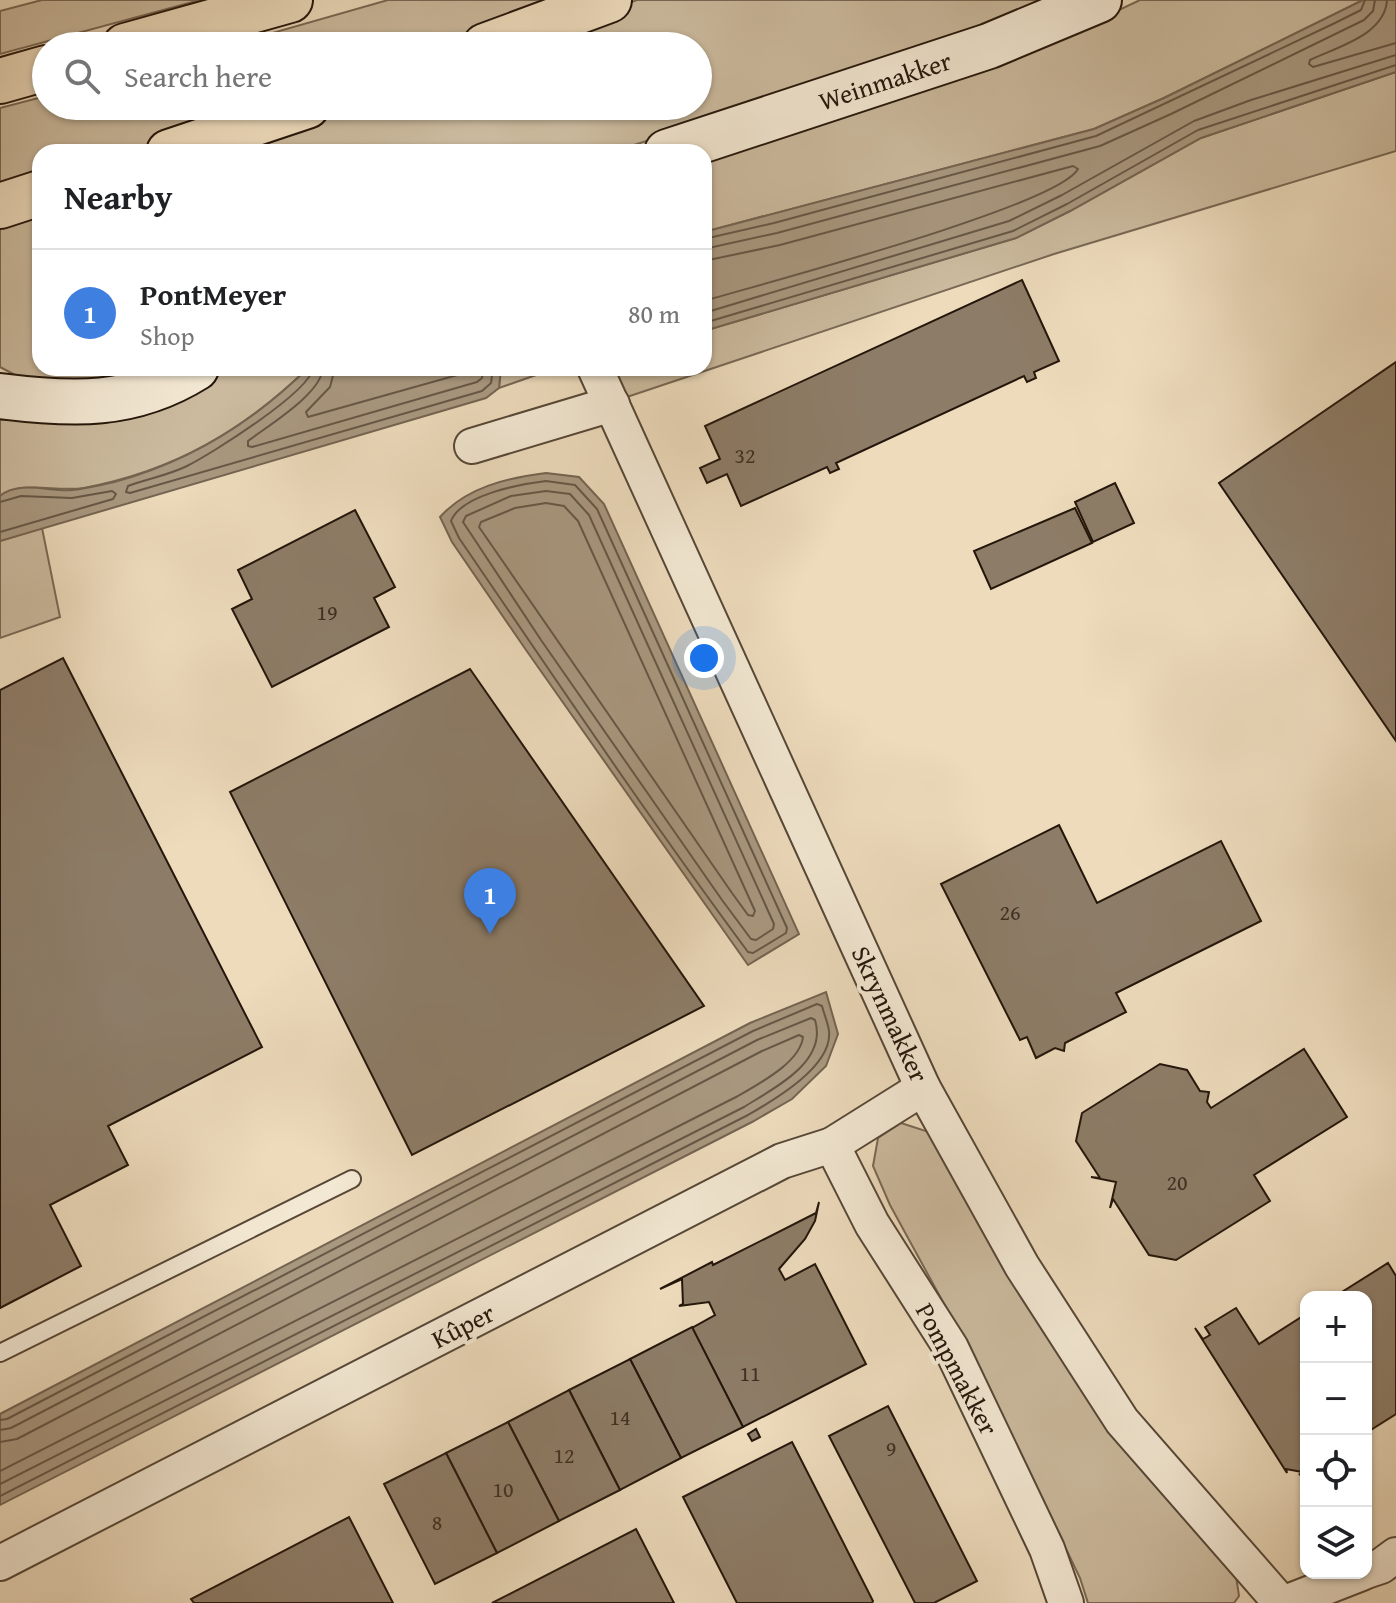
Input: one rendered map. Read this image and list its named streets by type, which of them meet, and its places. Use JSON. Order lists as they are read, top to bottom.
{
  "streets": {
    "main road": ["Weinmakker"],
    "street": ["Skrynmakker", "Kûper", "Pompmakker"]
  },
  "crossings": [
    ["Skrynmakker", "Kûper"],
    ["Kûper", "Pompmakker"]
  ],
  "house_numbers": [
    "32",
    "19",
    "26",
    "20",
    "11",
    "14",
    "9",
    "12",
    "10",
    "8"
  ],
  "page": {
    "search": "Search here",
    "heading": "Nearby",
    "list": [
      {
        "mark": "1",
        "name": "PontMeyer",
        "note": "Shop",
        "value": "80 m"
      }
    ],
    "pins": "1",
    "map_buttons": ["+", "−"]
  }
}
